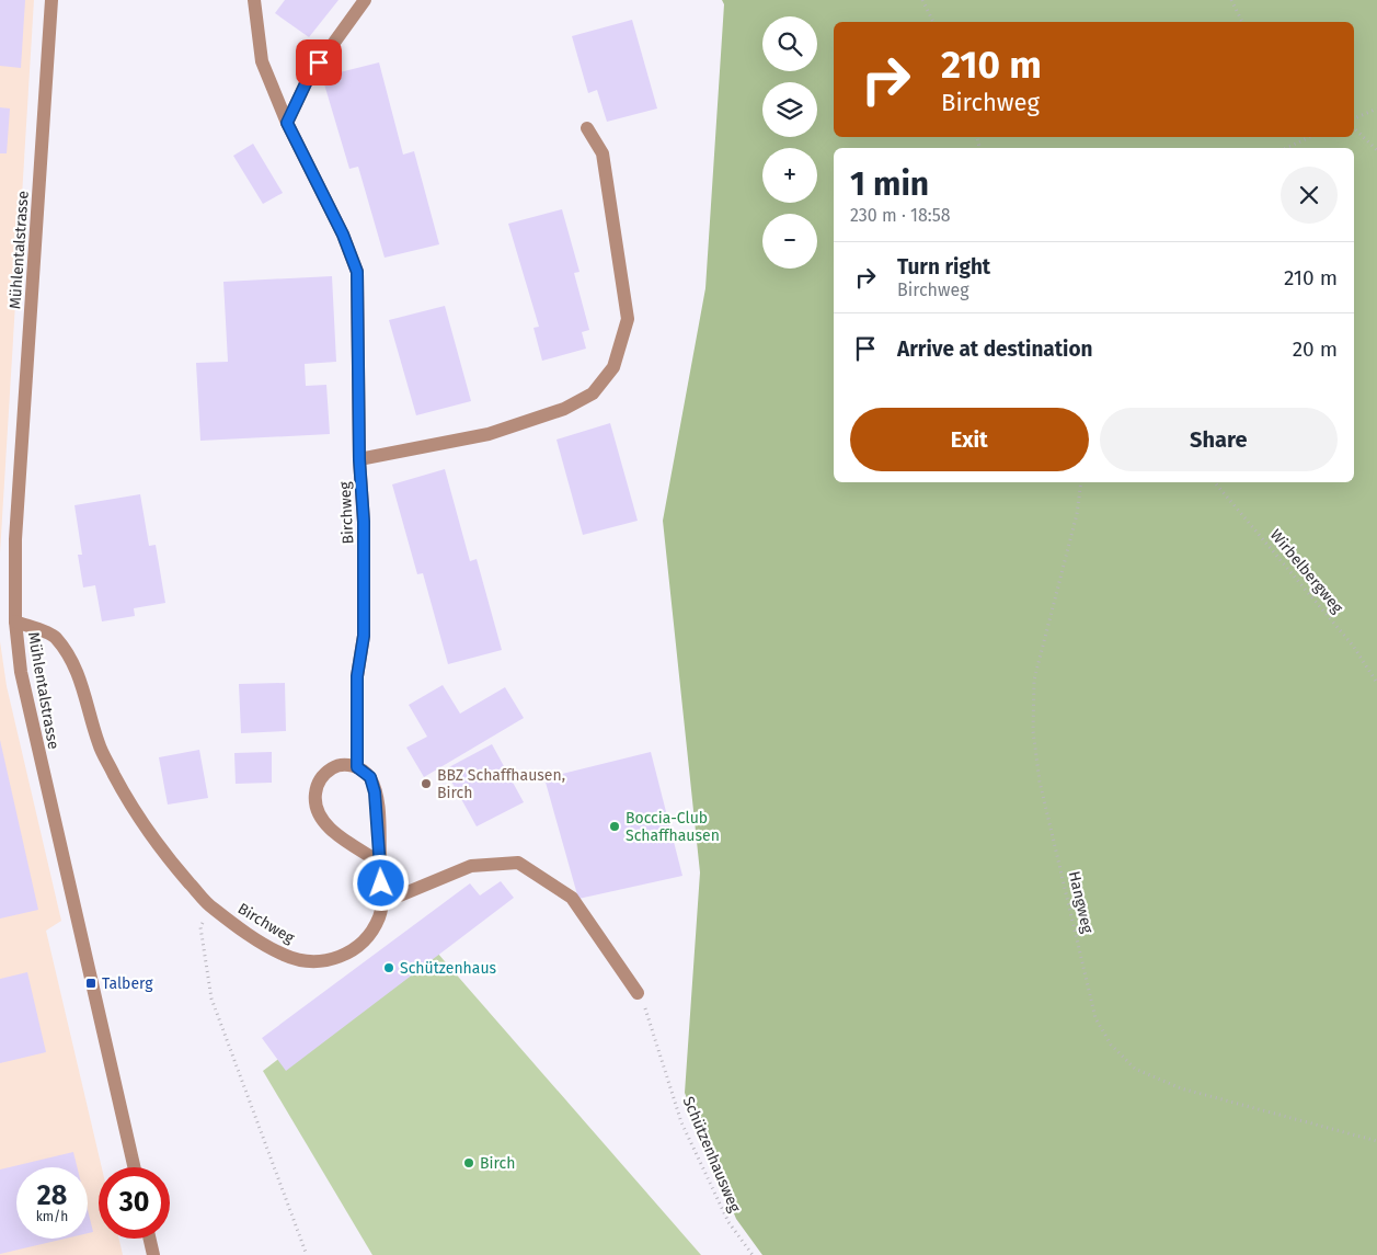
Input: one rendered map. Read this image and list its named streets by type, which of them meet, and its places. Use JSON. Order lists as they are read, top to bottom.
{
  "streets": {
    "street": ["Mühlentalstrasse", "Birchweg"],
    "path": ["Wirbelbergweg", "Hangweg", "Schützenhausweg"]
  },
  "crossings": [
    ["Mühlentalstrasse", "Birchweg"]
  ],
  "places": {
    "other": [
      "BBZ Schaffhausen, Birch",
      "Boccia-Club Schaffhausen",
      "Schützenhaus",
      "Birch"
    ],
    "transit": ["Talberg"]
  },
  "page": {
    "map_buttons": ["+", "−"],
    "turn": ["210 m", "Birchweg"],
    "heading": ["1 min", "230 m · 18:58"],
    "list": [
      {
        "name": "Turn right",
        "note": "Birchweg",
        "value": "210 m"
      },
      {
        "name": "Arrive at destination",
        "value": "20 m"
      }
    ],
    "buttons": ["Exit", "Share"],
    "speed": "28 km/h",
    "limit": "30"
  }
}
